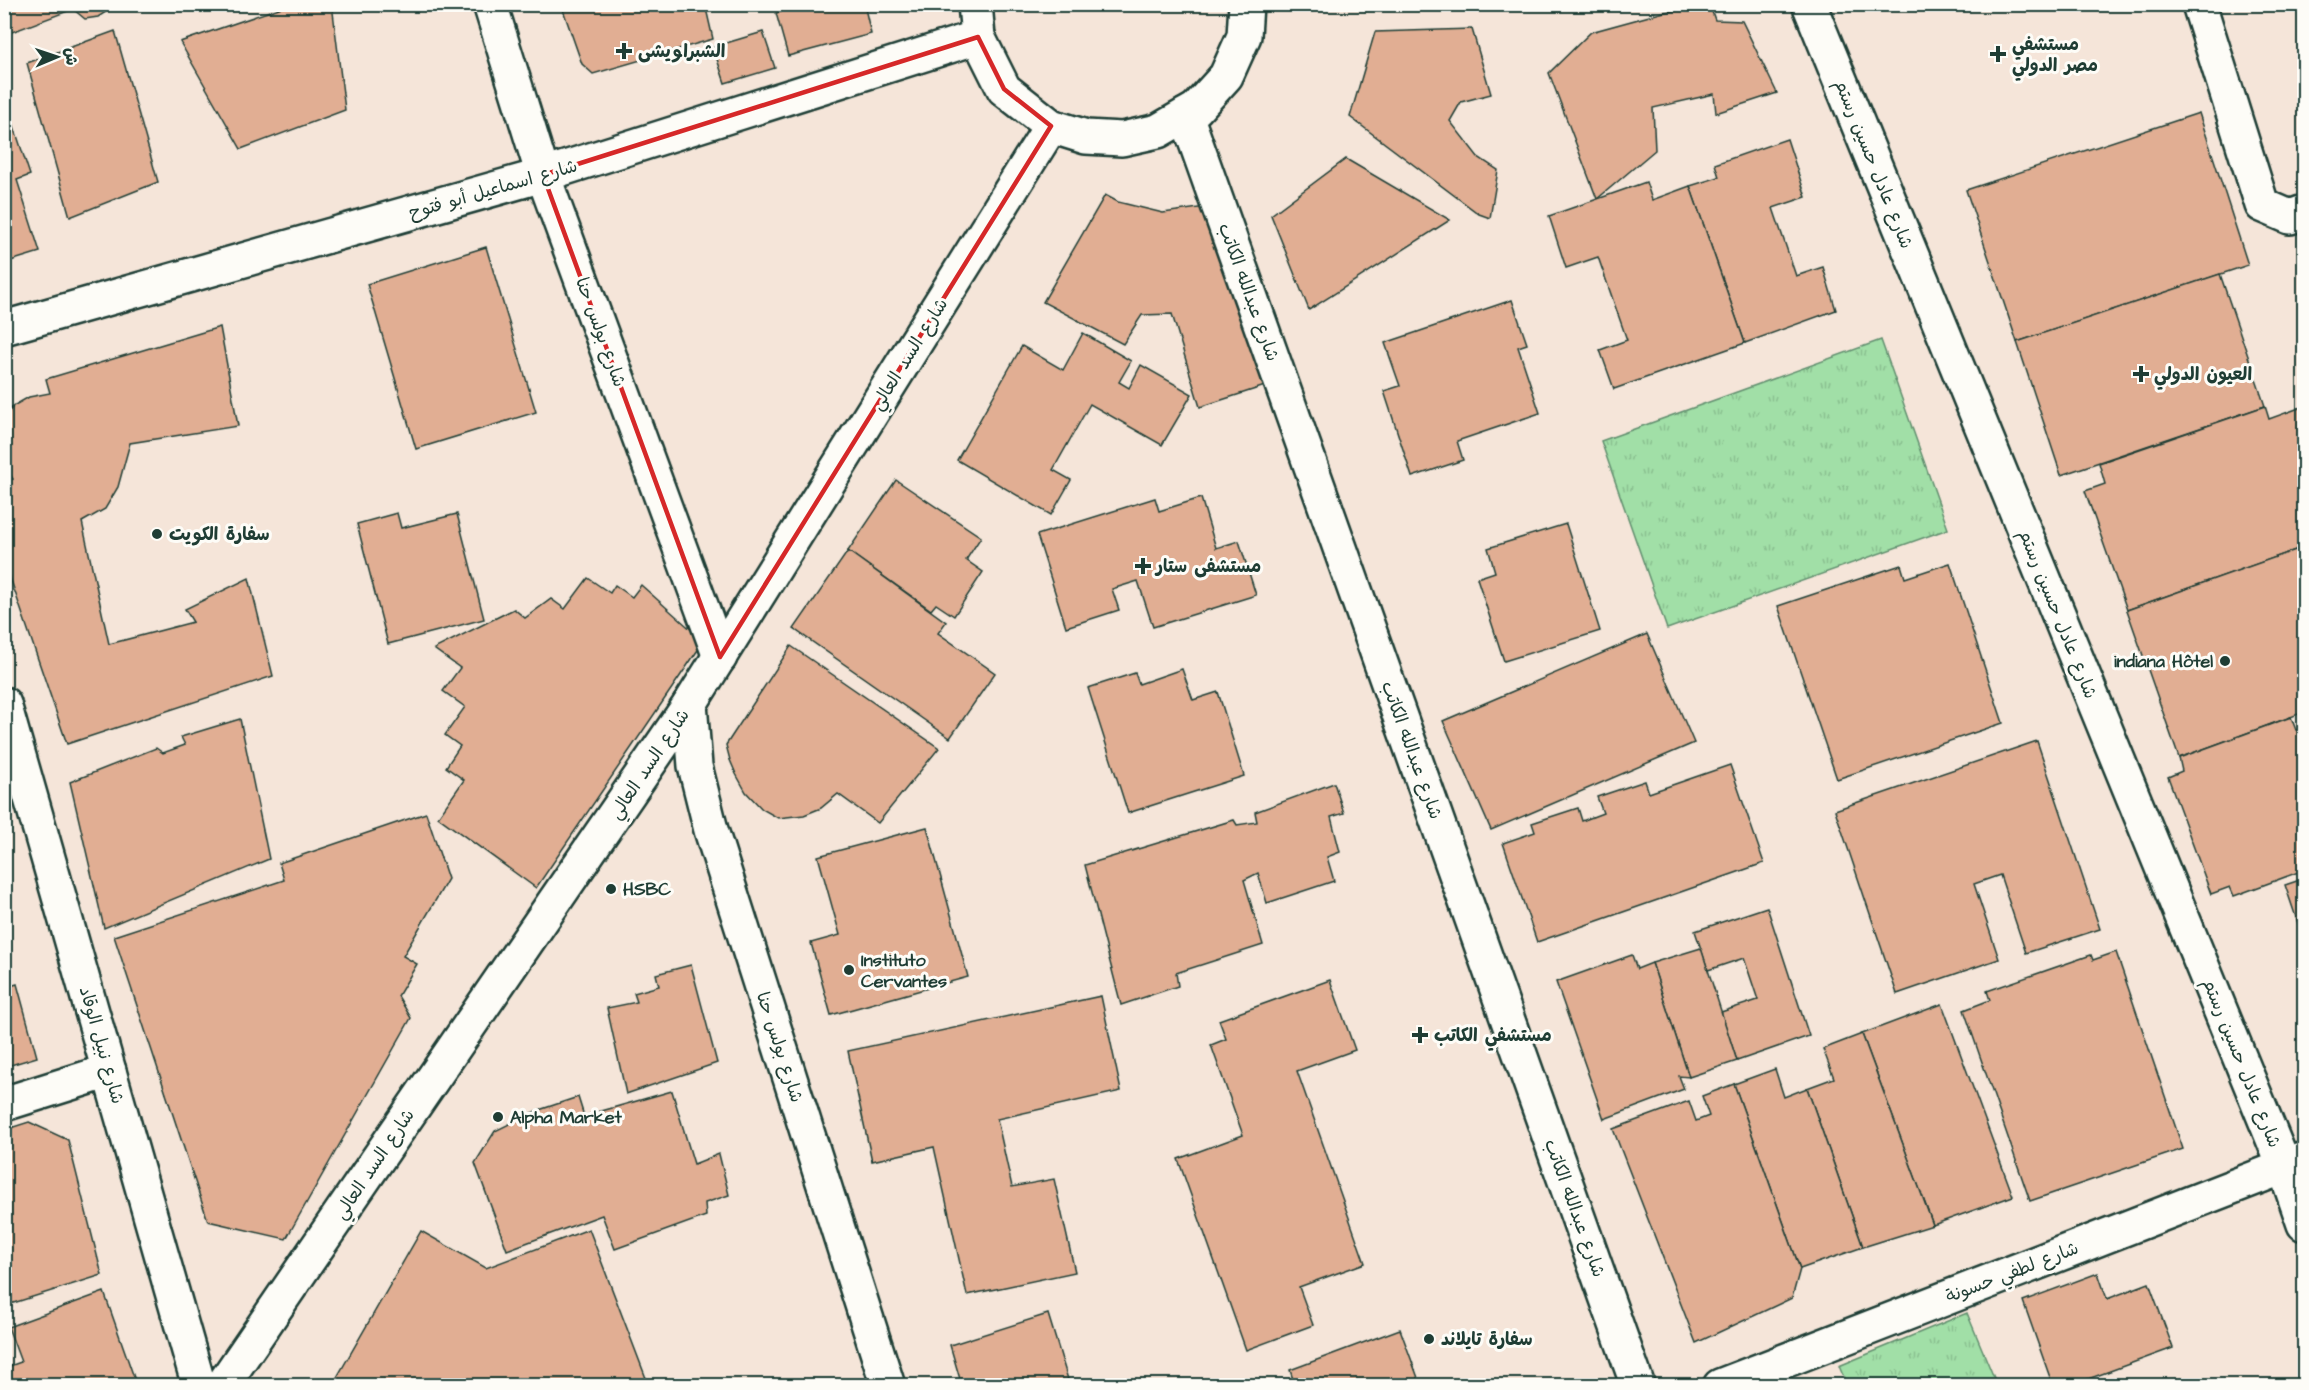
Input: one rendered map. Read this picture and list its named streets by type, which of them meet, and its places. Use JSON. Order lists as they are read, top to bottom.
{
  "streets": {
    "street": [
      "شارع عادل حسين رستم",
      "شارع اسماعيل أبو فتوح",
      "شارع عبدالله الكاتب",
      "شارع بولس حنا",
      "شارع السد العالي",
      "شارع نبيل الوقاد",
      "شارع لطفي حسونة"
    ]
  },
  "crossings": [
    ["شارع عادل حسين رستم", "شارع لطفي حسونة"],
    ["شارع اسماعيل أبو فتوح", "شارع بولس حنا"],
    ["شارع بولس حنا", "شارع السد العالي"]
  ],
  "places": {
    "health": [
      "الشبراويشى",
      "مستشفي مصر الدولي",
      "العيون الدولي",
      "مستشفى ستار",
      "مستشفي الكاتب"
    ],
    "other": [
      "سفارة الكويت",
      "indiana Hôtel",
      "HSBC",
      "Instituto Cervantes",
      "Alpha Market",
      "سفارة تايلاند"
    ]
  },
  "north": "right"
}
